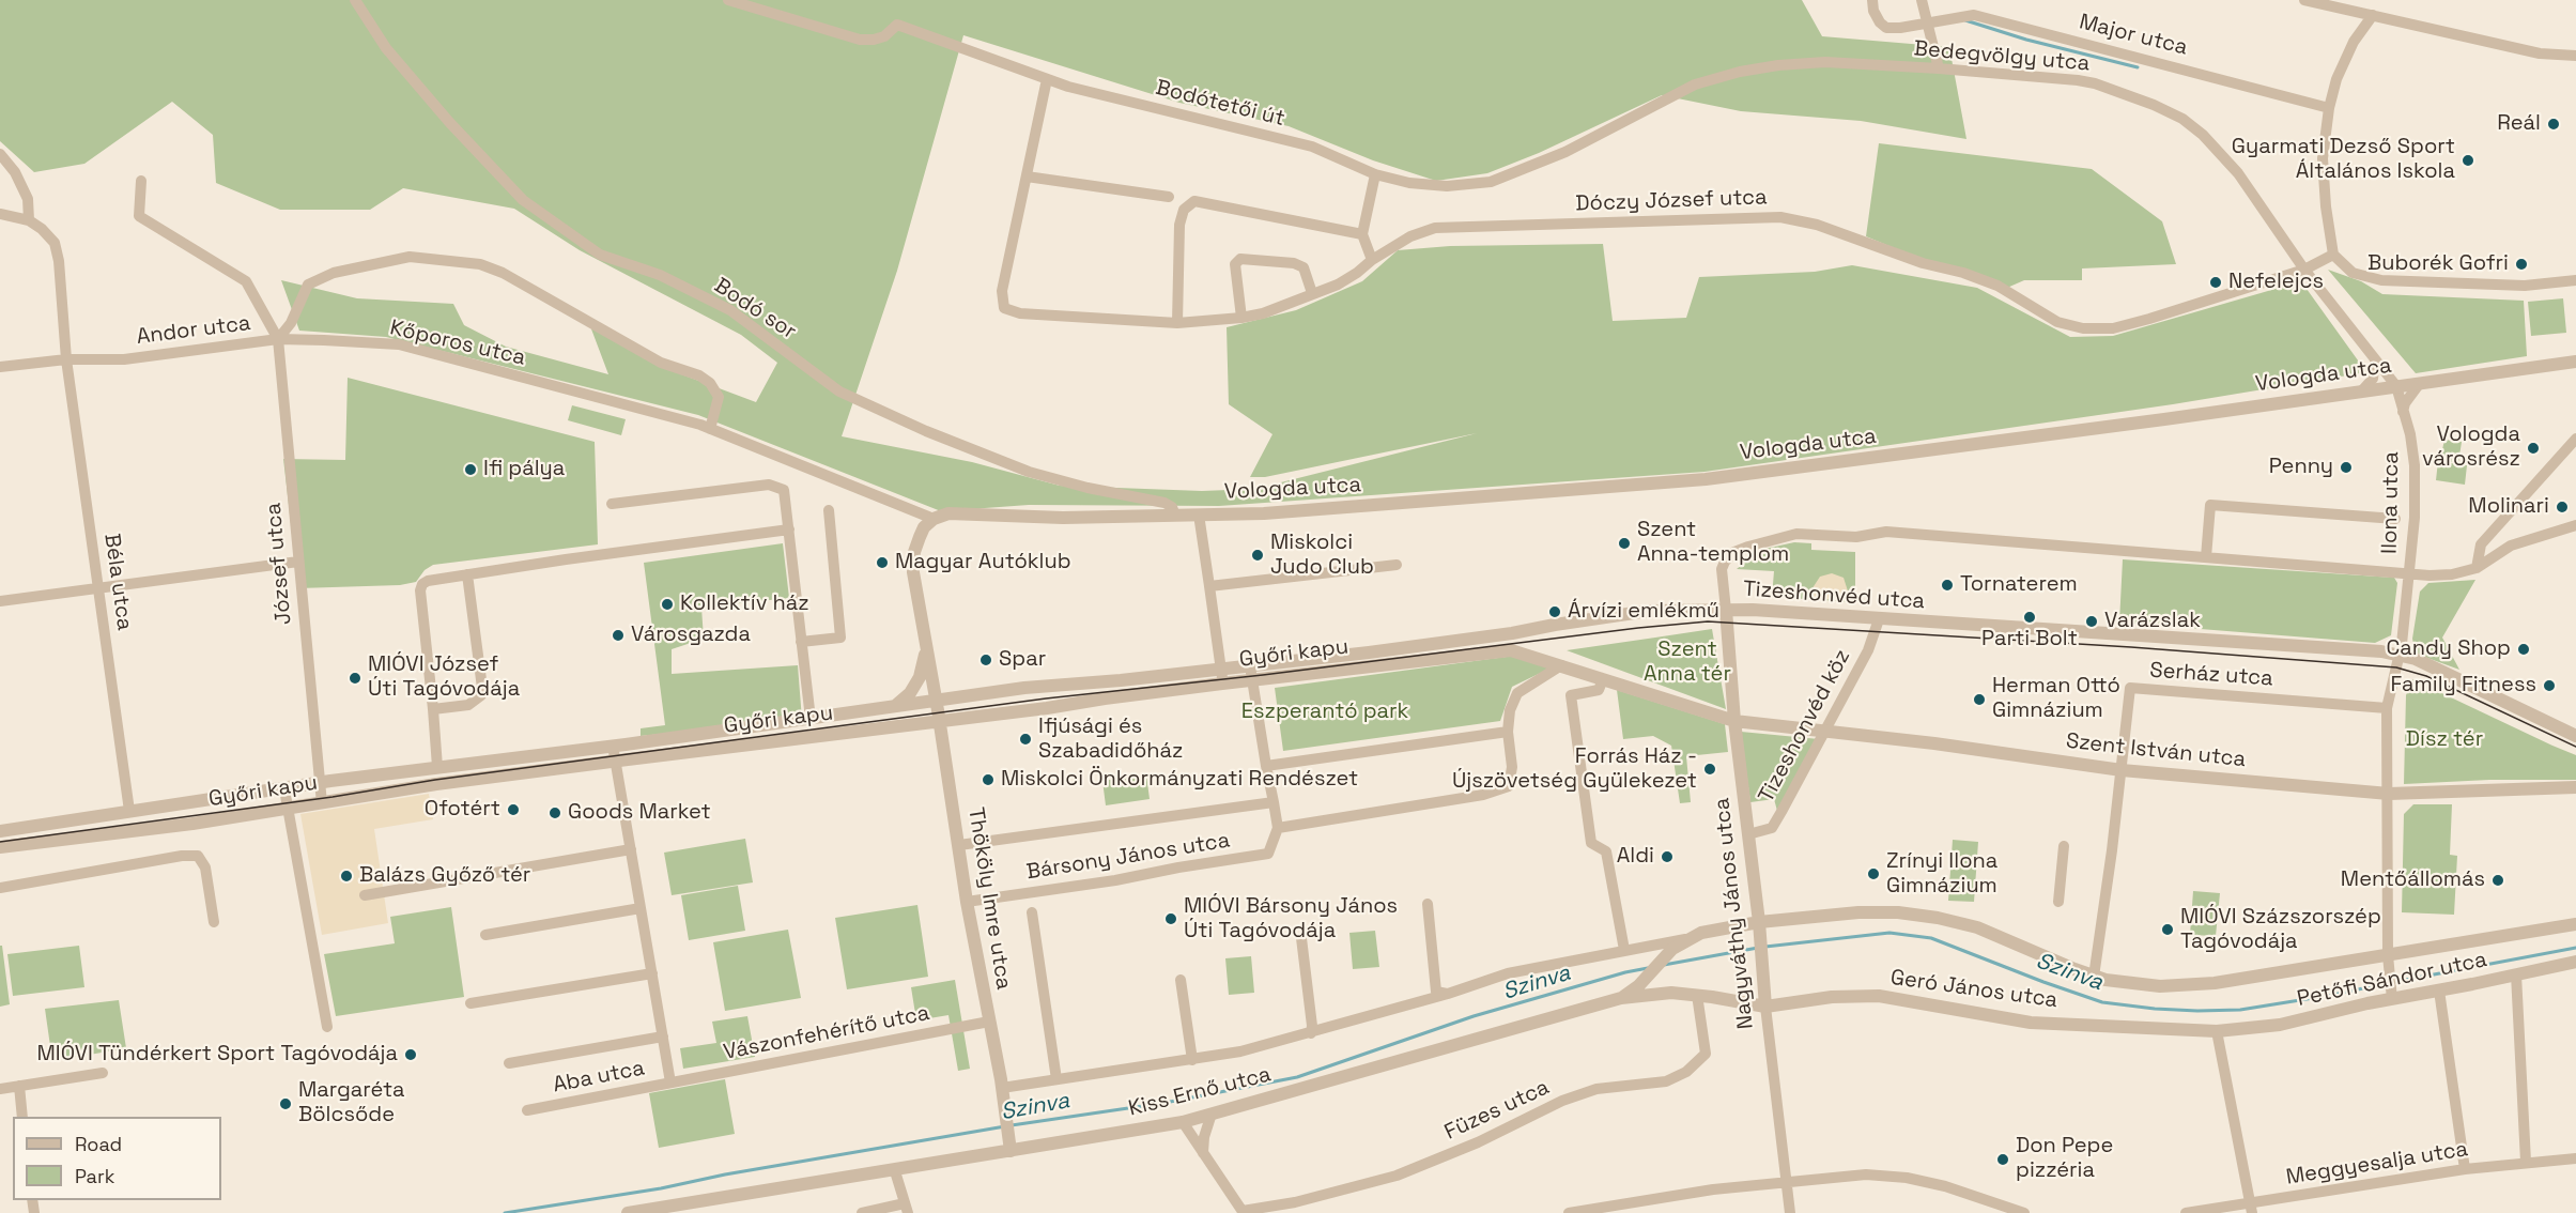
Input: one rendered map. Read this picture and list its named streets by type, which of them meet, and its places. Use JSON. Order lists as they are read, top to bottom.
{
  "streets": {
    "street": [
      "Major utca",
      "Bedegvölgy utca",
      "Bodótetői út",
      "Dóczy József utca",
      "Bodó sor",
      "Andor utca",
      "Kőporos utca",
      "Vologda utca",
      "Ilona utca",
      "József utca",
      "Béla utca",
      "Tizeshonvéd utca",
      "Győri kapu",
      "Serház utca",
      "Tizeshonvéd köz",
      "Szent István utca",
      "Bársony János utca",
      "Thököly Imre utca",
      "Nagyváthy János utca",
      "Petőfi Sándor utca",
      "Geró János utca",
      "Vászonfehérítő utca",
      "Aba utca",
      "Kiss Ernő utca",
      "Füzes utca",
      "Meggyesalja utca"
    ]
  },
  "crossings": [
    ["Bedegvölgy utca", "Bodótetői út"],
    ["Bedegvölgy utca", "Dóczy József utca"],
    ["Bedegvölgy utca", "Ilona utca"],
    ["Bodótetői út", "Dóczy József utca"],
    ["Dóczy József utca", "Ilona utca"],
    ["Bodó sor", "Vologda utca"],
    ["Andor utca", "Kőporos utca"],
    ["Andor utca", "József utca"],
    ["Andor utca", "Béla utca"],
    ["Kőporos utca", "Vologda utca"],
    ["Kőporos utca", "József utca"],
    ["Kőporos utca", "Thököly Imre utca"],
    ["Vologda utca", "Ilona utca"],
    ["Vologda utca", "Győri kapu"],
    ["Vologda utca", "Thököly Imre utca"],
    ["Ilona utca", "Tizeshonvéd utca"],
    ["Ilona utca", "Serház utca"],
    ["Ilona utca", "Szent István utca"],
    ["Ilona utca", "Petőfi Sándor utca"],
    ["József utca", "Győri kapu"],
    ["Béla utca", "Győri kapu"],
    ["Tizeshonvéd utca", "Győri kapu"],
    ["Tizeshonvéd utca", "Tizeshonvéd köz"],
    ["Tizeshonvéd utca", "Nagyváthy János utca"],
    ["Győri kapu", "Thököly Imre utca"],
    ["Győri kapu", "Nagyváthy János utca"],
    ["Győri kapu", "Aba utca"],
    ["Serház utca", "Szent István utca"],
    ["Serház utca", "Petőfi Sándor utca"],
    ["Tizeshonvéd köz", "Szent István utca"],
    ["Tizeshonvéd köz", "Nagyváthy János utca"],
    ["Szent István utca", "Nagyváthy János utca"],
    ["Bársony János utca", "Thököly Imre utca"],
    ["Thököly Imre utca", "Vászonfehérítő utca"],
    ["Thököly Imre utca", "Kiss Ernő utca"],
    ["Nagyváthy János utca", "Petőfi Sándor utca"],
    ["Nagyváthy János utca", "Geró János utca"],
    ["Nagyváthy János utca", "Kiss Ernő utca"],
    ["Petőfi Sándor utca", "Geró János utca"],
    ["Petőfi Sándor utca", "Kiss Ernő utca"],
    ["Geró János utca", "Kiss Ernő utca"],
    ["Vászonfehérítő utca", "Aba utca"],
    ["Kiss Ernő utca", "Füzes utca"]
  ],
  "water": ["Szinva"],
  "parks": ["Szent Anna tér", "Eszperantó park", "Dísz tér"],
  "places": [
    "Reál",
    "Gyarmati Dezső Sport Általános Iskola",
    "Buborék Gofri",
    "Nefelejcs",
    "Vologda városrész",
    "Penny",
    "Ifi pálya",
    "Molinari",
    "Szent Anna-templom",
    "Miskolci Judo Club",
    "Magyar Autóklub",
    "Tornaterem",
    "Kollektív ház",
    "Árvízi emlékmű",
    "Parti Bolt",
    "Varázslak",
    "Városgazda",
    "Candy Shop",
    "Spar",
    "MIÓVI József Úti Tagóvodája",
    "Family Fitness",
    "Herman Ottó Gimnázium",
    "Ifjúsági és Szabadidőház",
    "Forrás Ház - Újszövetség Gyülekezet",
    "Miskolci Önkormányzati Rendészet",
    "Ofotért",
    "Goods Market",
    "Aldi",
    "Zrínyi Ilona Gimnázium",
    "Balázs Győző tér",
    "Mentőállomás",
    "MIÓVI Bársony János Úti Tagóvodája",
    "MIÓVI Százszorszép Tagóvodája",
    "MIÓVI Tündérkert Sport Tagóvodája",
    "Margaréta Bölcsőde",
    "Don Pepe pizzéria"
  ],
  "legend": ["Road", "Park"]
}
